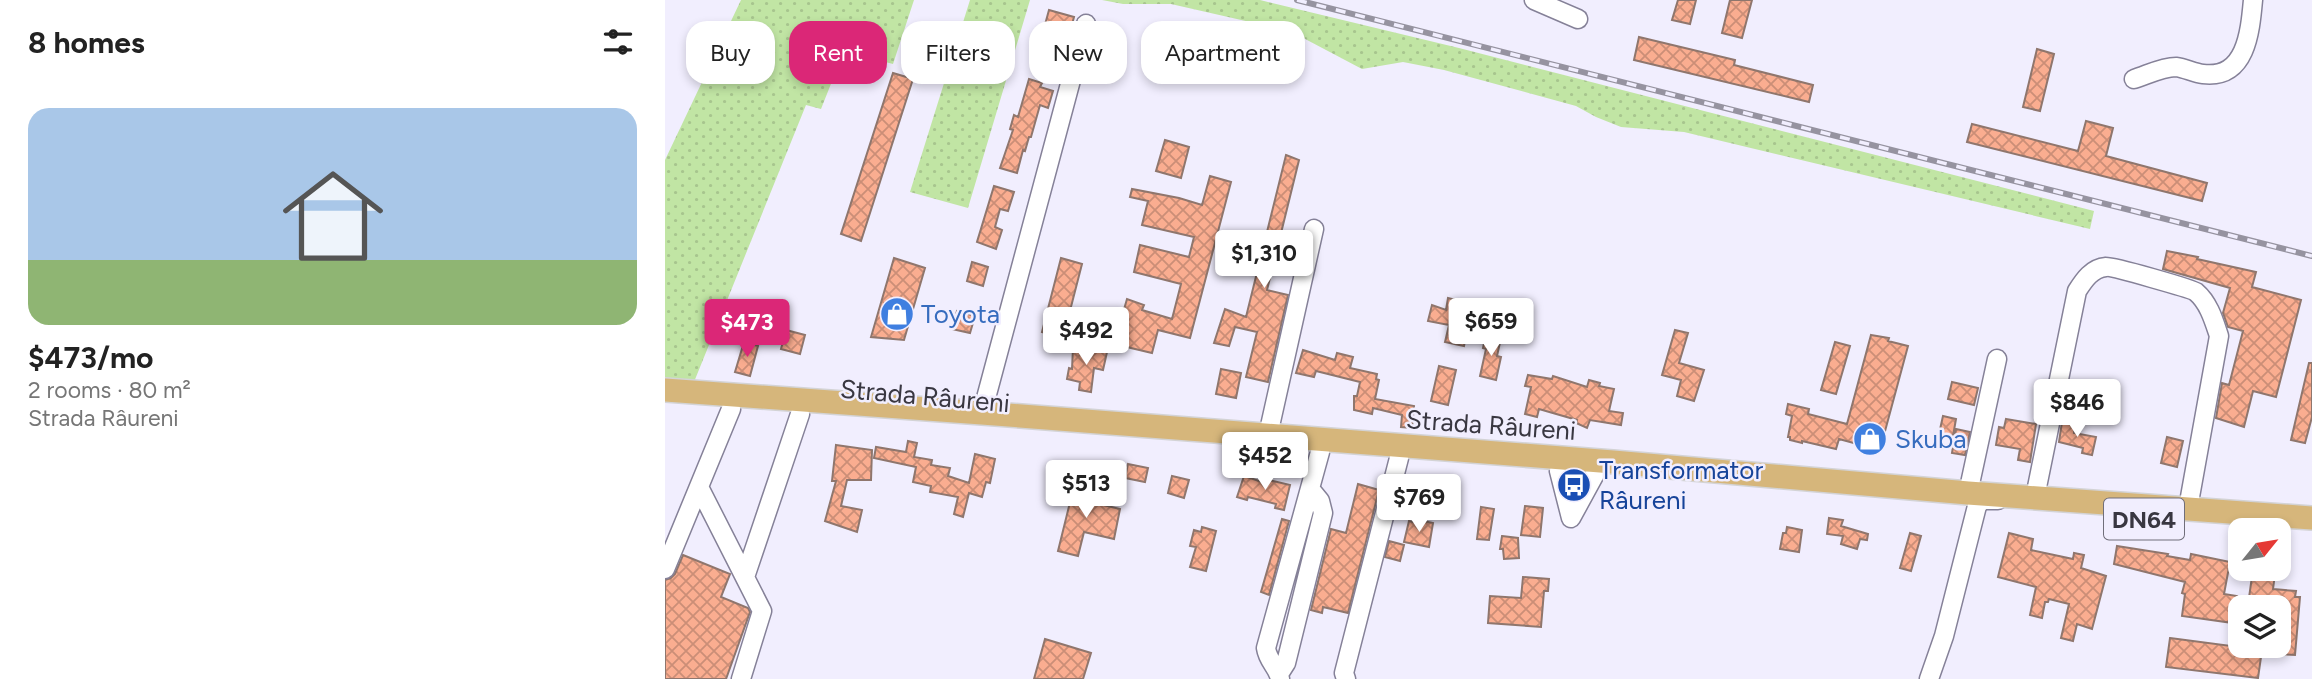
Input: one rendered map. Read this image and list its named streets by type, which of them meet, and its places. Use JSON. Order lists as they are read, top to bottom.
{
  "streets": {
    "main road": ["Strada Râureni", "DN64"]
  },
  "places": {
    "shop": ["Toyota", "Skuba"],
    "bus stop": ["Transformator Râureni"]
  },
  "north": "top right",
  "page": {
    "heading": "8 homes",
    "chip": [
      "Buy",
      "Rent",
      "Filters",
      "New",
      "Apartment"
    ],
    "list": [
      {
        "name": "$473/mo",
        "note": "2 rooms · 80 m² · Strada Râureni"
      }
    ],
    "price": [
      "$1,310",
      "$659",
      "$473",
      "$492",
      "$846",
      "$452",
      "$513",
      "$769"
    ]
  }
}
